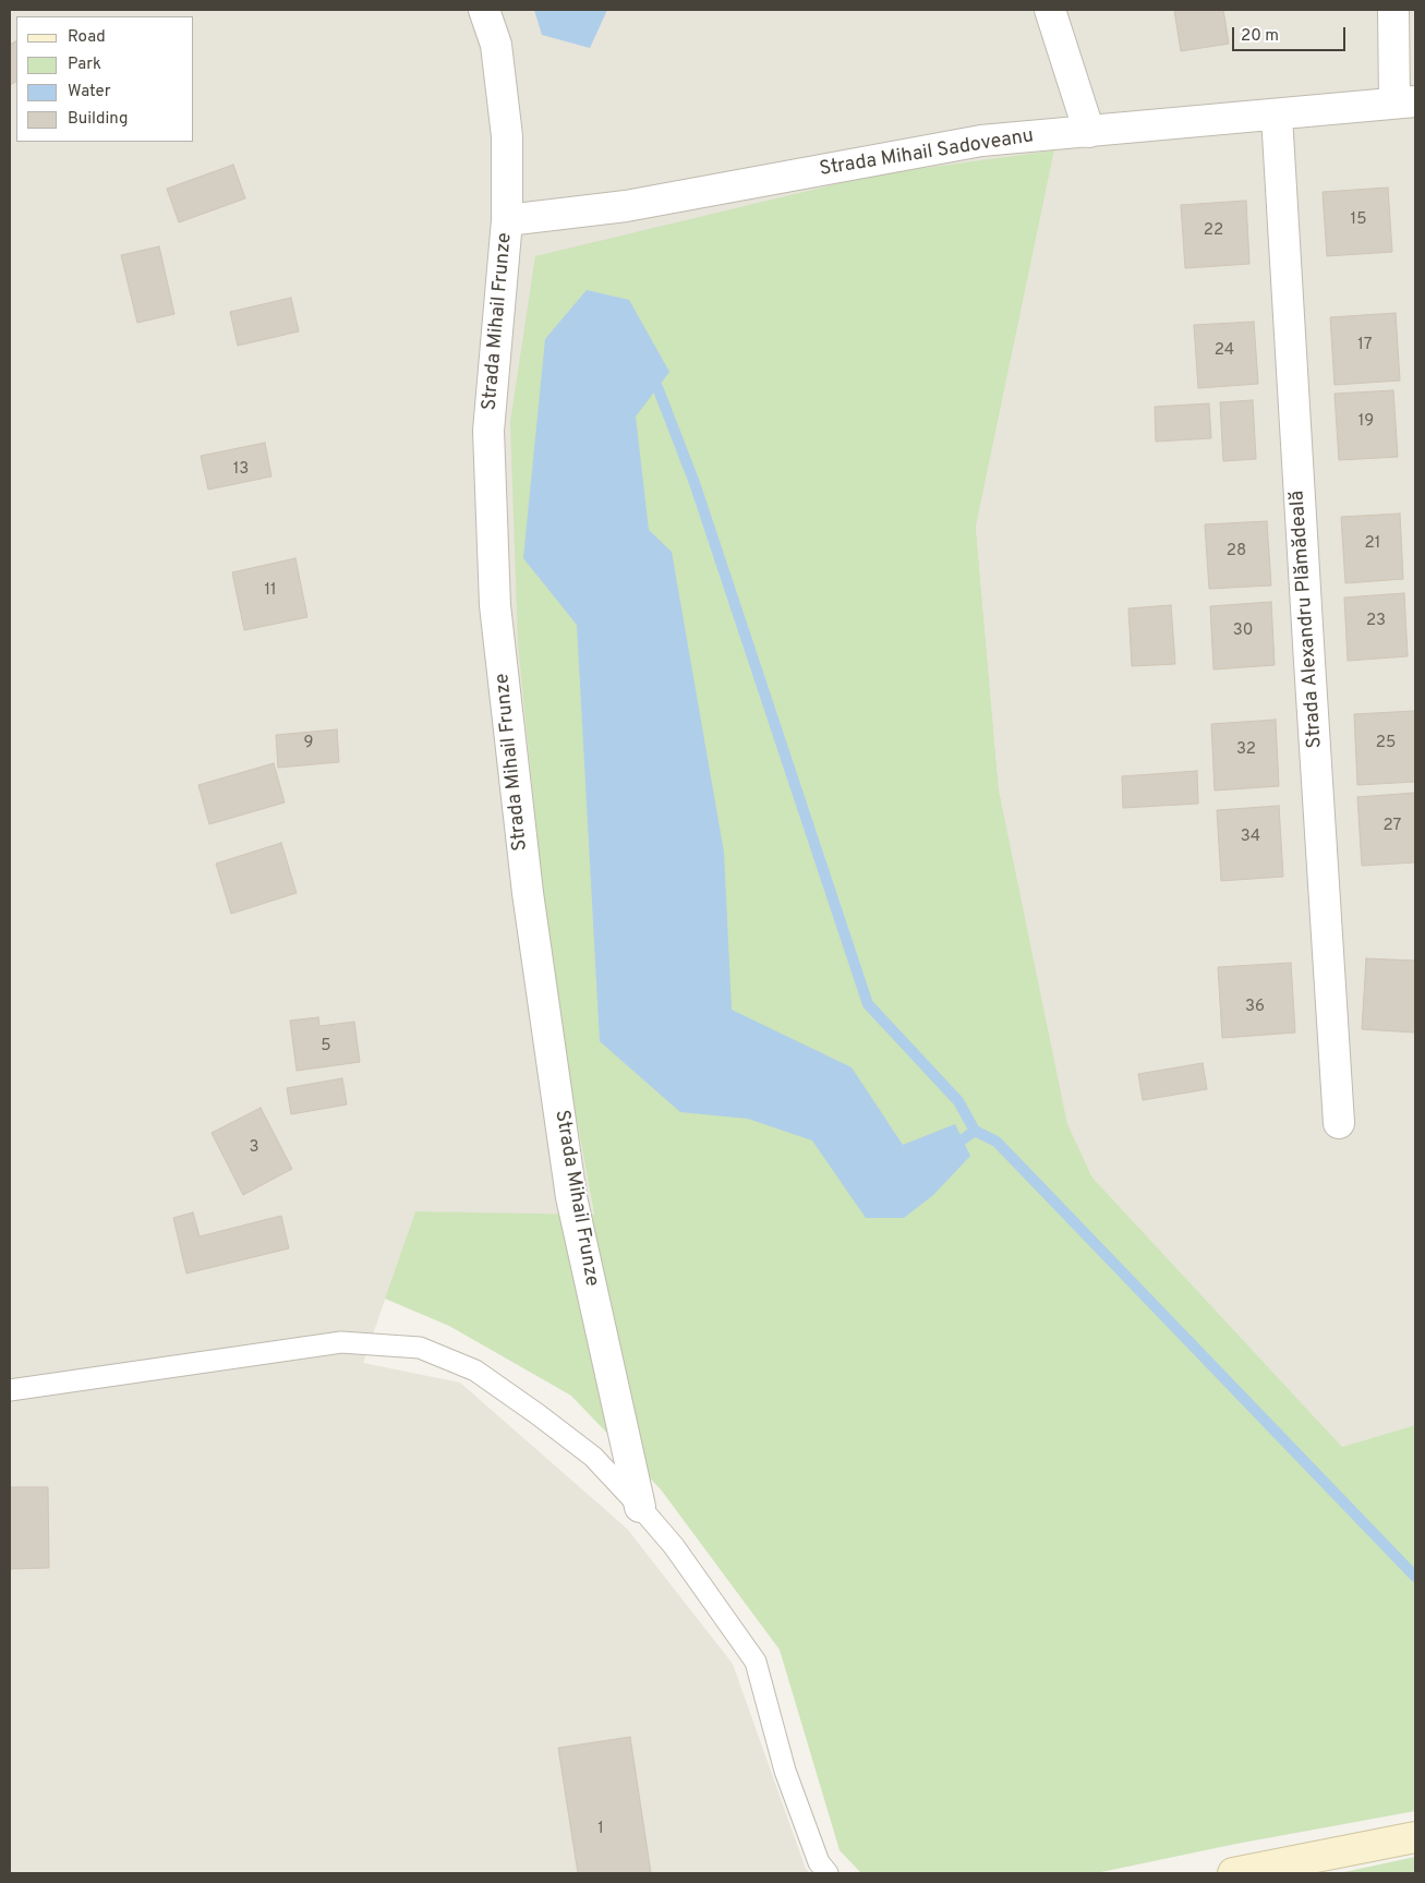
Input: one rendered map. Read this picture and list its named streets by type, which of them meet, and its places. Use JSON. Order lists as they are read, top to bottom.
{
  "streets": {
    "street": ["Strada Mihail Sadoveanu", "Strada Mihail Frunze", "Strada Alexandru Plămădeală"]
  },
  "crossings": [
    ["Strada Mihail Sadoveanu", "Strada Mihail Frunze"],
    ["Strada Mihail Sadoveanu", "Strada Alexandru Plămădeală"]
  ],
  "house_numbers": [
    "15",
    "22",
    "17",
    "24",
    "19",
    "13",
    "21",
    "28",
    "11",
    "23",
    "30",
    "9",
    "25",
    "32",
    "27",
    "34",
    "36",
    "5",
    "3",
    "1"
  ],
  "legend": [
    "Road",
    "Park",
    "Water",
    "Building"
  ],
  "scale_bar": "20 m"
}
